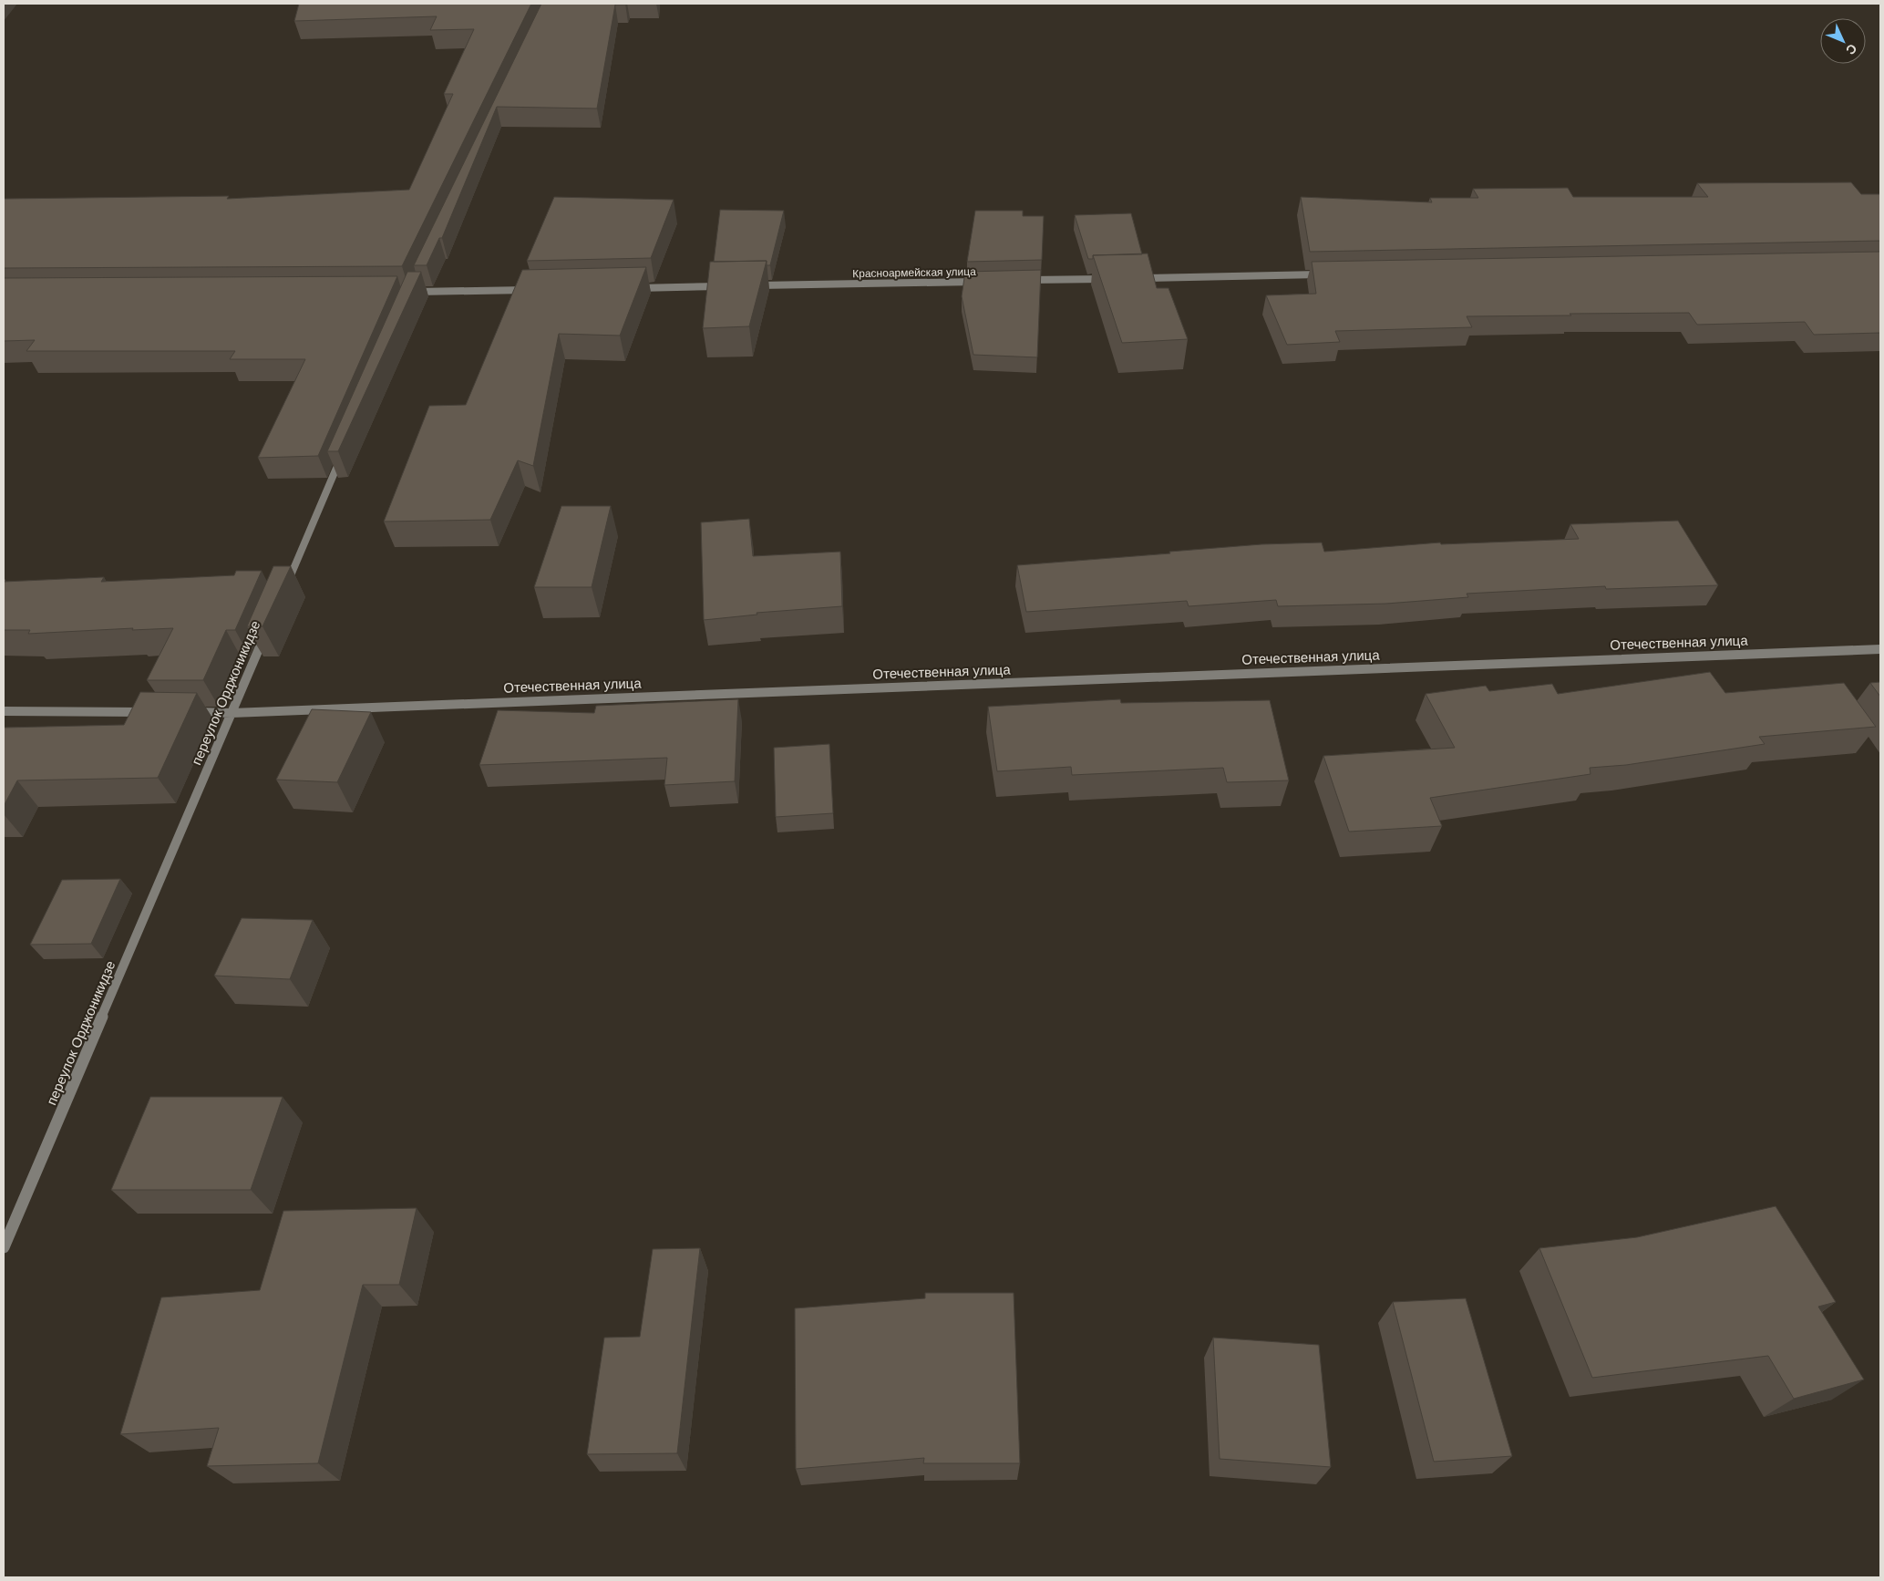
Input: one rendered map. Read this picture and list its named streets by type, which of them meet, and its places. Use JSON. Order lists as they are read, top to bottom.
{
  "streets": {
    "street": ["Красноармейская улица", "Отечественная улица", "переулок Орджоникидзе"]
  },
  "crossings": [
    ["Отечественная улица", "переулок Орджоникидзе"]
  ],
  "north": "bottom right"
}
